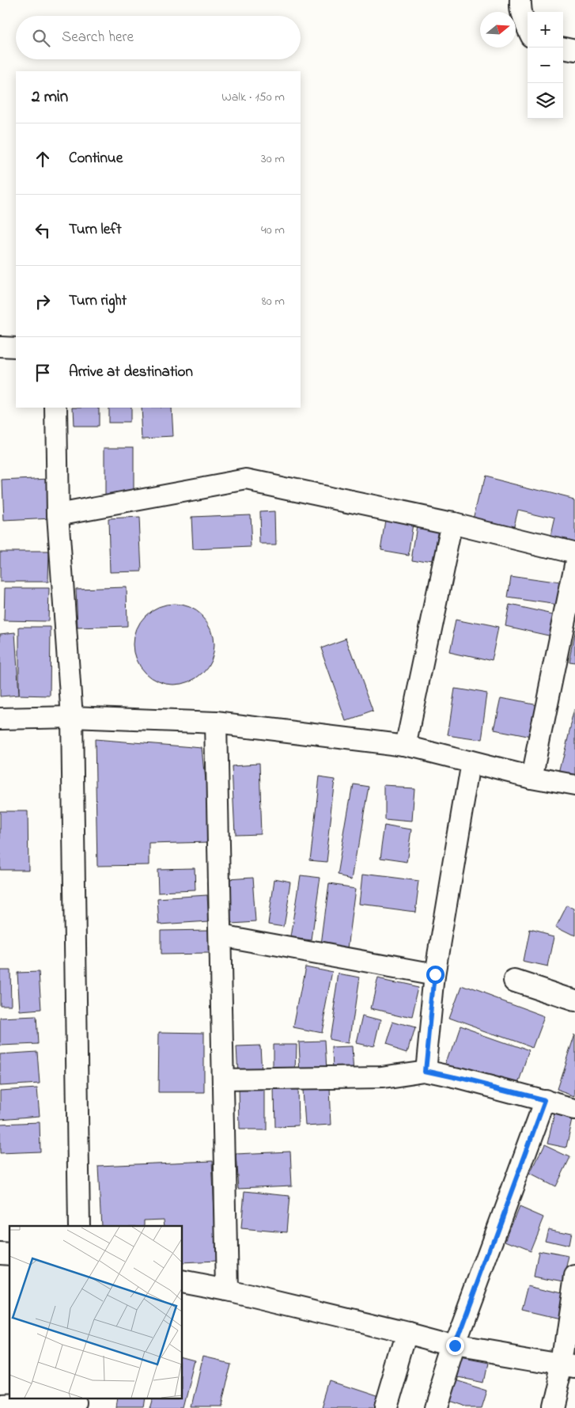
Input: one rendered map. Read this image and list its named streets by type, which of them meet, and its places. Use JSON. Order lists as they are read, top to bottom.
{
  "north": "right",
  "page": {
    "map_buttons": ["+", "−"],
    "search": "Search here",
    "heading": ["2 min", "Walk · 150 m"],
    "list": [
      ["Continue", "30 m"],
      ["Turn left", "40 m"],
      ["Turn right", "80 m"],
      "Arrive at destination"
    ]
  }
}
